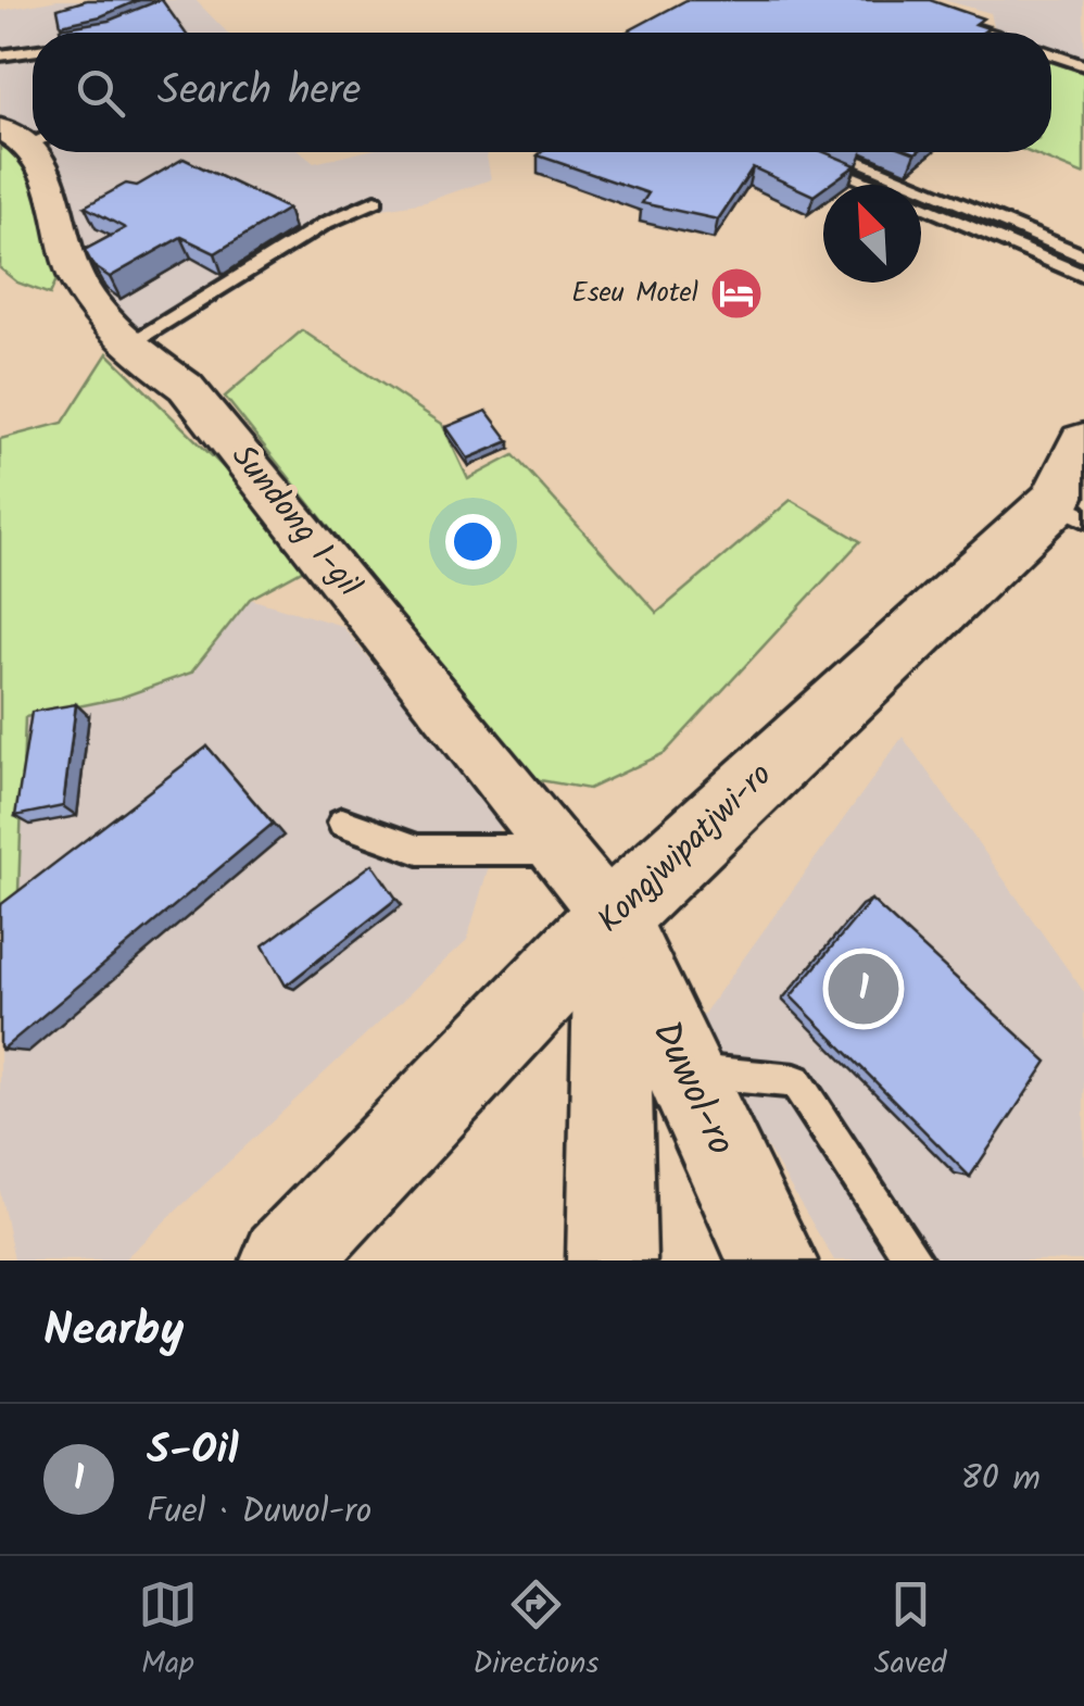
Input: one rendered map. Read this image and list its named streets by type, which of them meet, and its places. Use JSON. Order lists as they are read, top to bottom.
{
  "streets": {
    "main road": ["Kongjwipatjwi-ro", "Duwol-ro"],
    "street": ["Sundong 1-gil"]
  },
  "crossings": [
    ["Sundong 1-gil", "Kongjwipatjwi-ro"],
    ["Sundong 1-gil", "Duwol-ro"],
    ["Kongjwipatjwi-ro", "Duwol-ro"]
  ],
  "places": {
    "hotel": ["Eseu Motel"]
  },
  "north": "top left",
  "page": {
    "search": "Search here",
    "pins": "1",
    "heading": "Nearby",
    "list": [
      {
        "mark": "1",
        "name": "S-Oil",
        "note": "Fuel · Duwol-ro",
        "value": "80 m"
      }
    ],
    "nav": ["Map", "Directions", "Saved"]
  }
}
